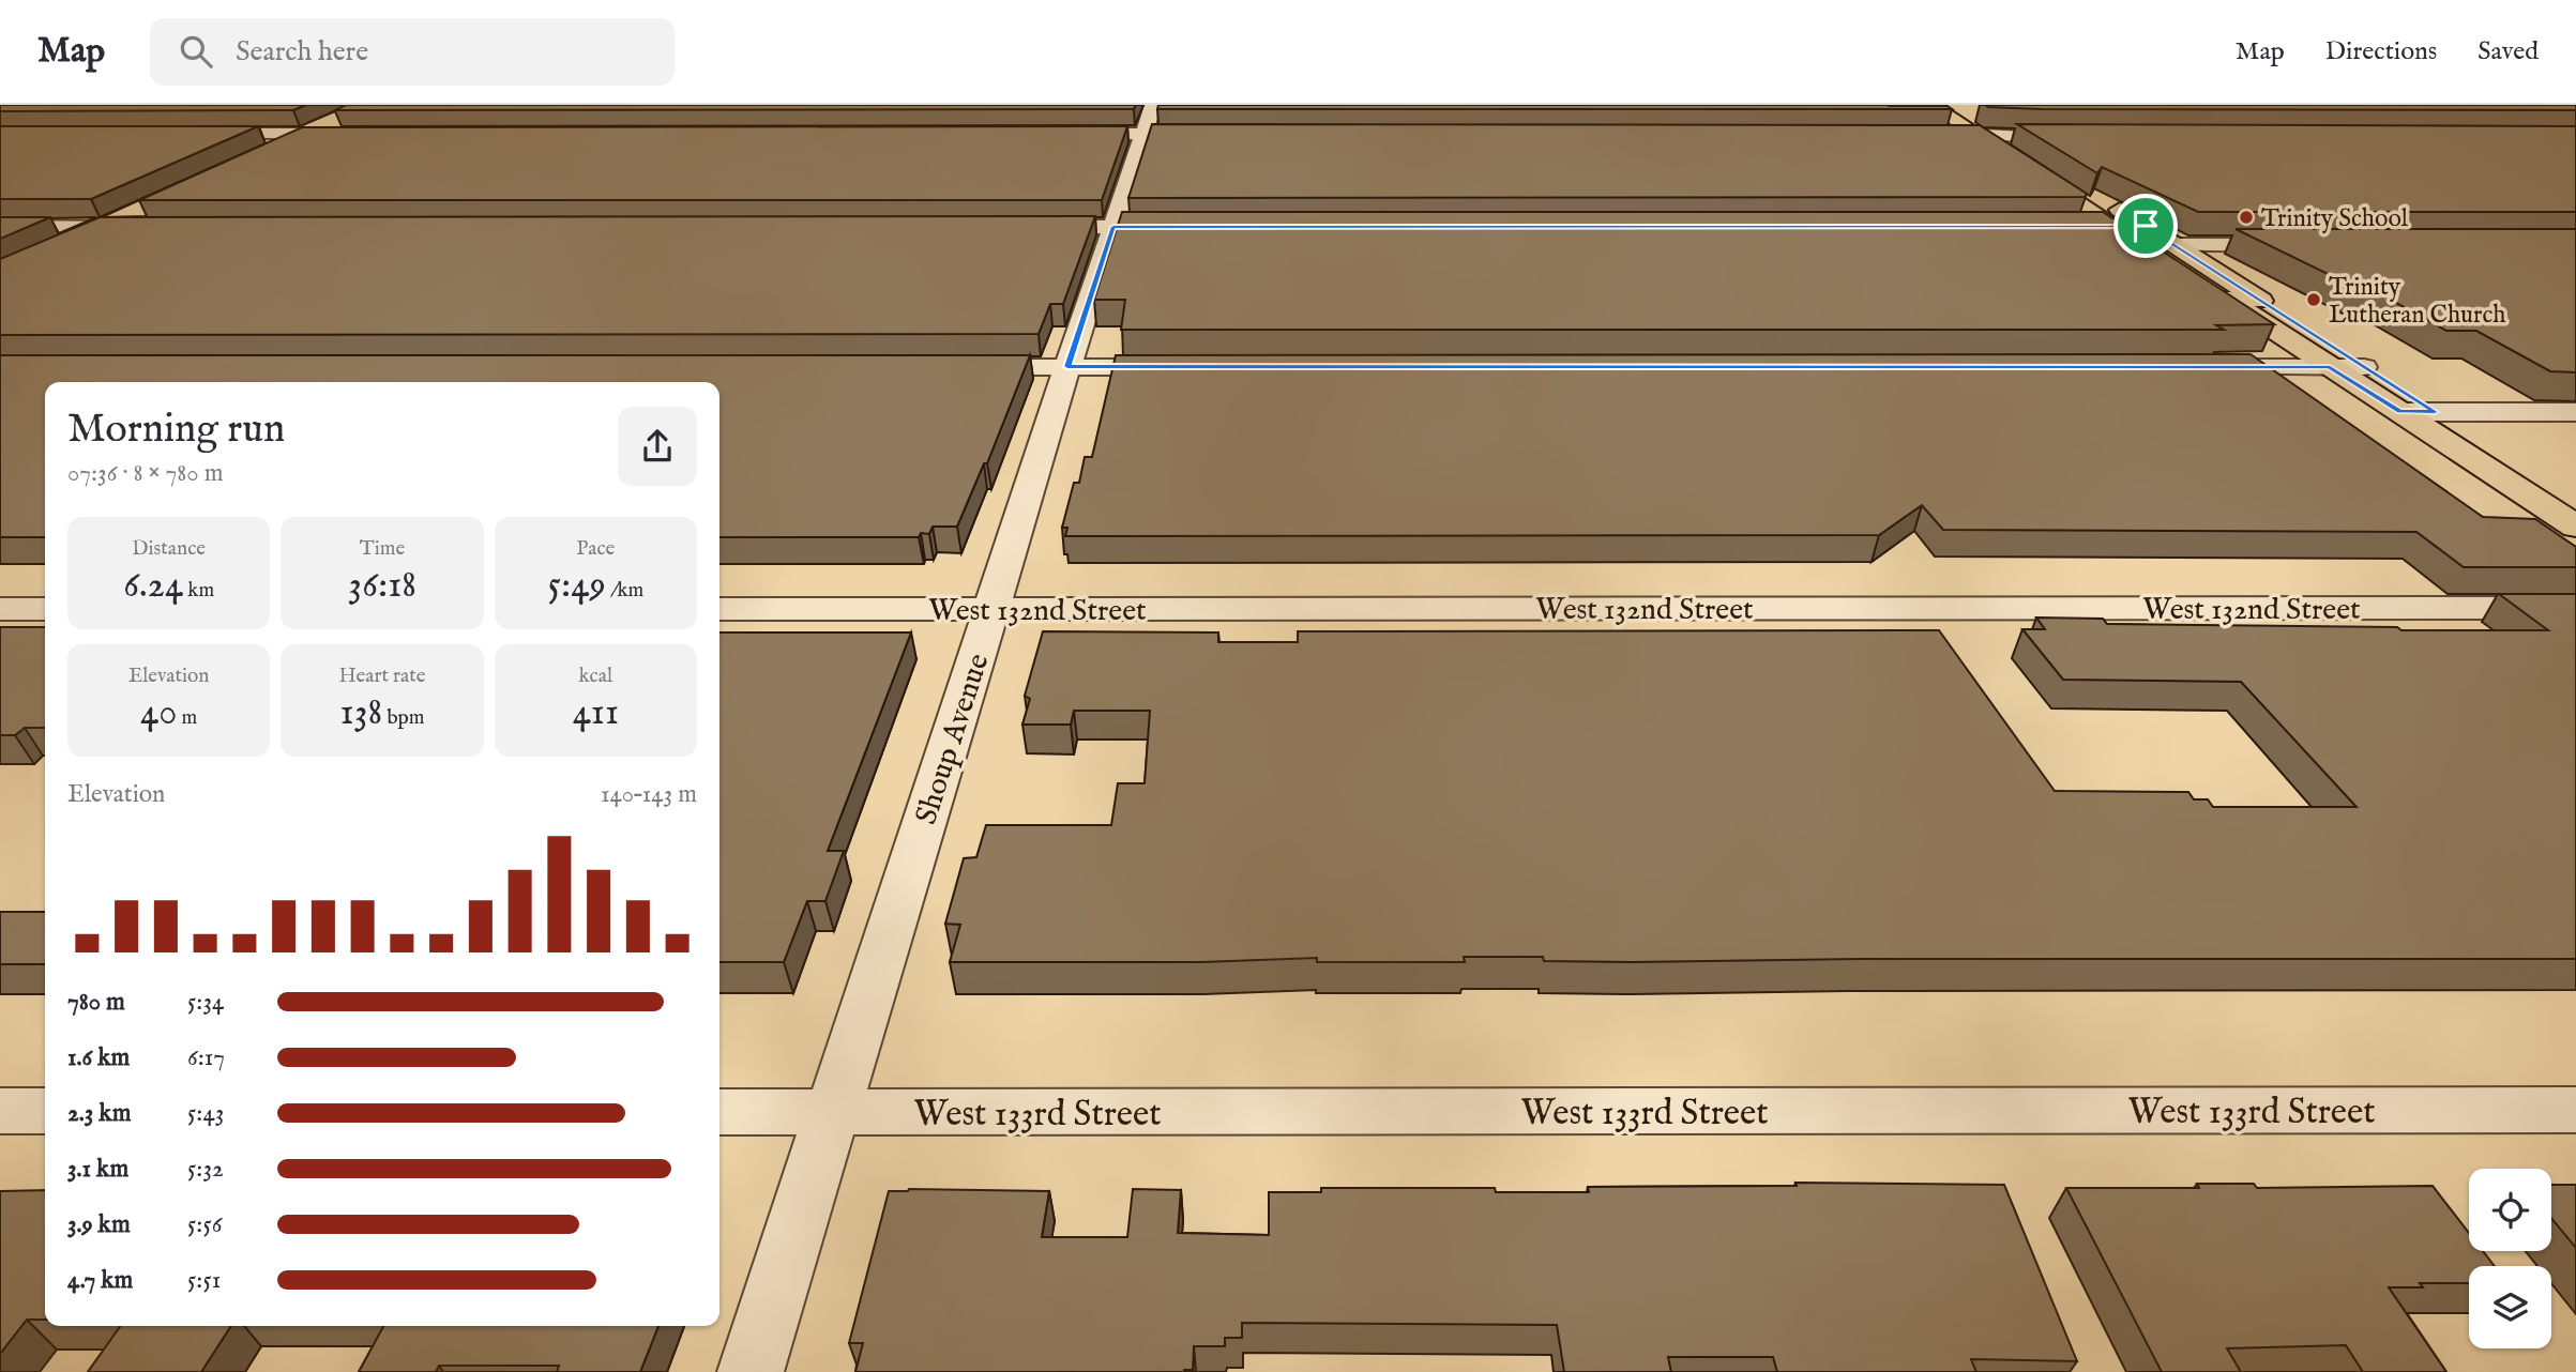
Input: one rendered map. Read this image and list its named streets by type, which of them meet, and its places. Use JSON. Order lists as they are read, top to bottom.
{
  "streets": {
    "street": ["West 132nd Street", "Shoup Avenue", "West 133rd Street"]
  },
  "crossings": [
    ["West 132nd Street", "Shoup Avenue"],
    ["Shoup Avenue", "West 133rd Street"]
  ],
  "places": ["Trinity School", "Trinity Lutheran Church"],
  "page": {
    "header": "Map",
    "search": "Search here",
    "nav": ["Map", "Directions", "Saved"],
    "heading": ["Morning run", "07:36 · 8 × 780 m"],
    "stats": [
      ["Distance", "6.24 km"],
      ["Time", "36:18"],
      ["Pace", "5:49 /km"],
      ["Elevation", "40 m"],
      ["Heart rate", "138 bpm"],
      ["kcal", "411"]
    ],
    "chart": ["Elevation", "140–143 m"],
    "list": [
      {
        "name": "780 m",
        "note": "5:34"
      },
      {
        "name": "1.6 km",
        "note": "6:17"
      },
      {
        "name": "2.3 km",
        "note": "5:43"
      },
      {
        "name": "3.1 km",
        "note": "5:32"
      },
      {
        "name": "3.9 km",
        "note": "5:56"
      },
      {
        "name": "4.7 km",
        "note": "5:51"
      }
    ]
  }
}
